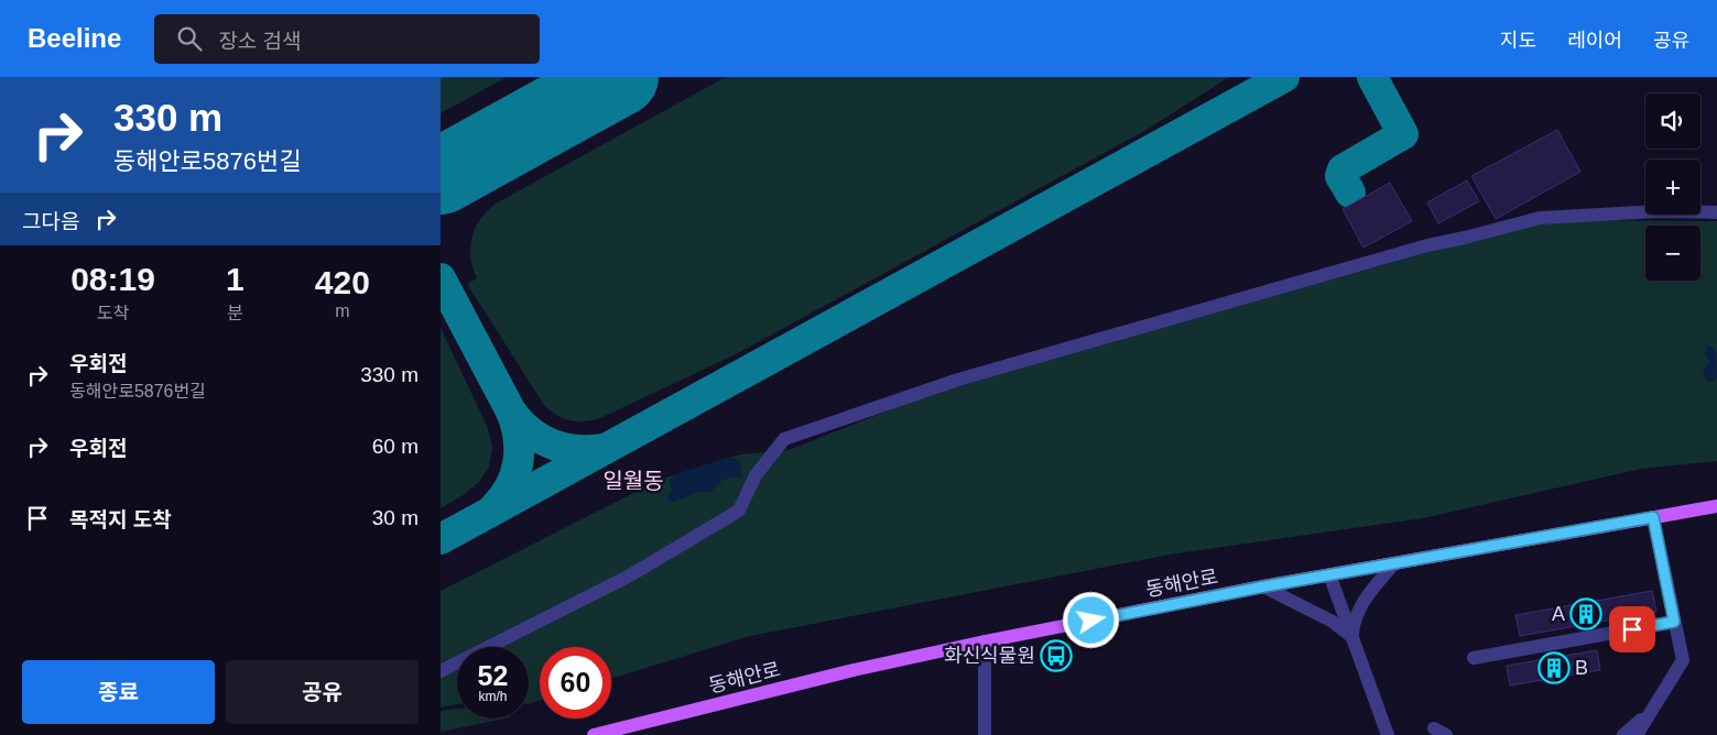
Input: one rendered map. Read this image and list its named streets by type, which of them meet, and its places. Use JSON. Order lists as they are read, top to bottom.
{
  "streets": {
    "main road": ["동해안로"]
  },
  "districts": ["일월동"],
  "places": {
    "building": ["A", "B"],
    "bus stop": ["화신식물원"]
  },
  "page": {
    "header": "Beeline",
    "search": "장소 검색",
    "nav": ["지도", "레이어", "공유"],
    "turn": ["330 m", "동해안로5876번길"],
    "map_buttons": ["+", "−"],
    "then": "그다음",
    "eta": [
      "08:19",
      "도착",
      "1",
      "분",
      "420",
      "m"
    ],
    "list": [
      {
        "name": "우회전",
        "note": "동해안로5876번길",
        "value": "330 m"
      },
      {
        "name": "우회전",
        "value": "60 m"
      },
      {
        "name": "목적지 도착",
        "value": "30 m"
      }
    ],
    "speed": "52 km/h",
    "limit": "60",
    "buttons": ["종료", "공유"]
  }
}
